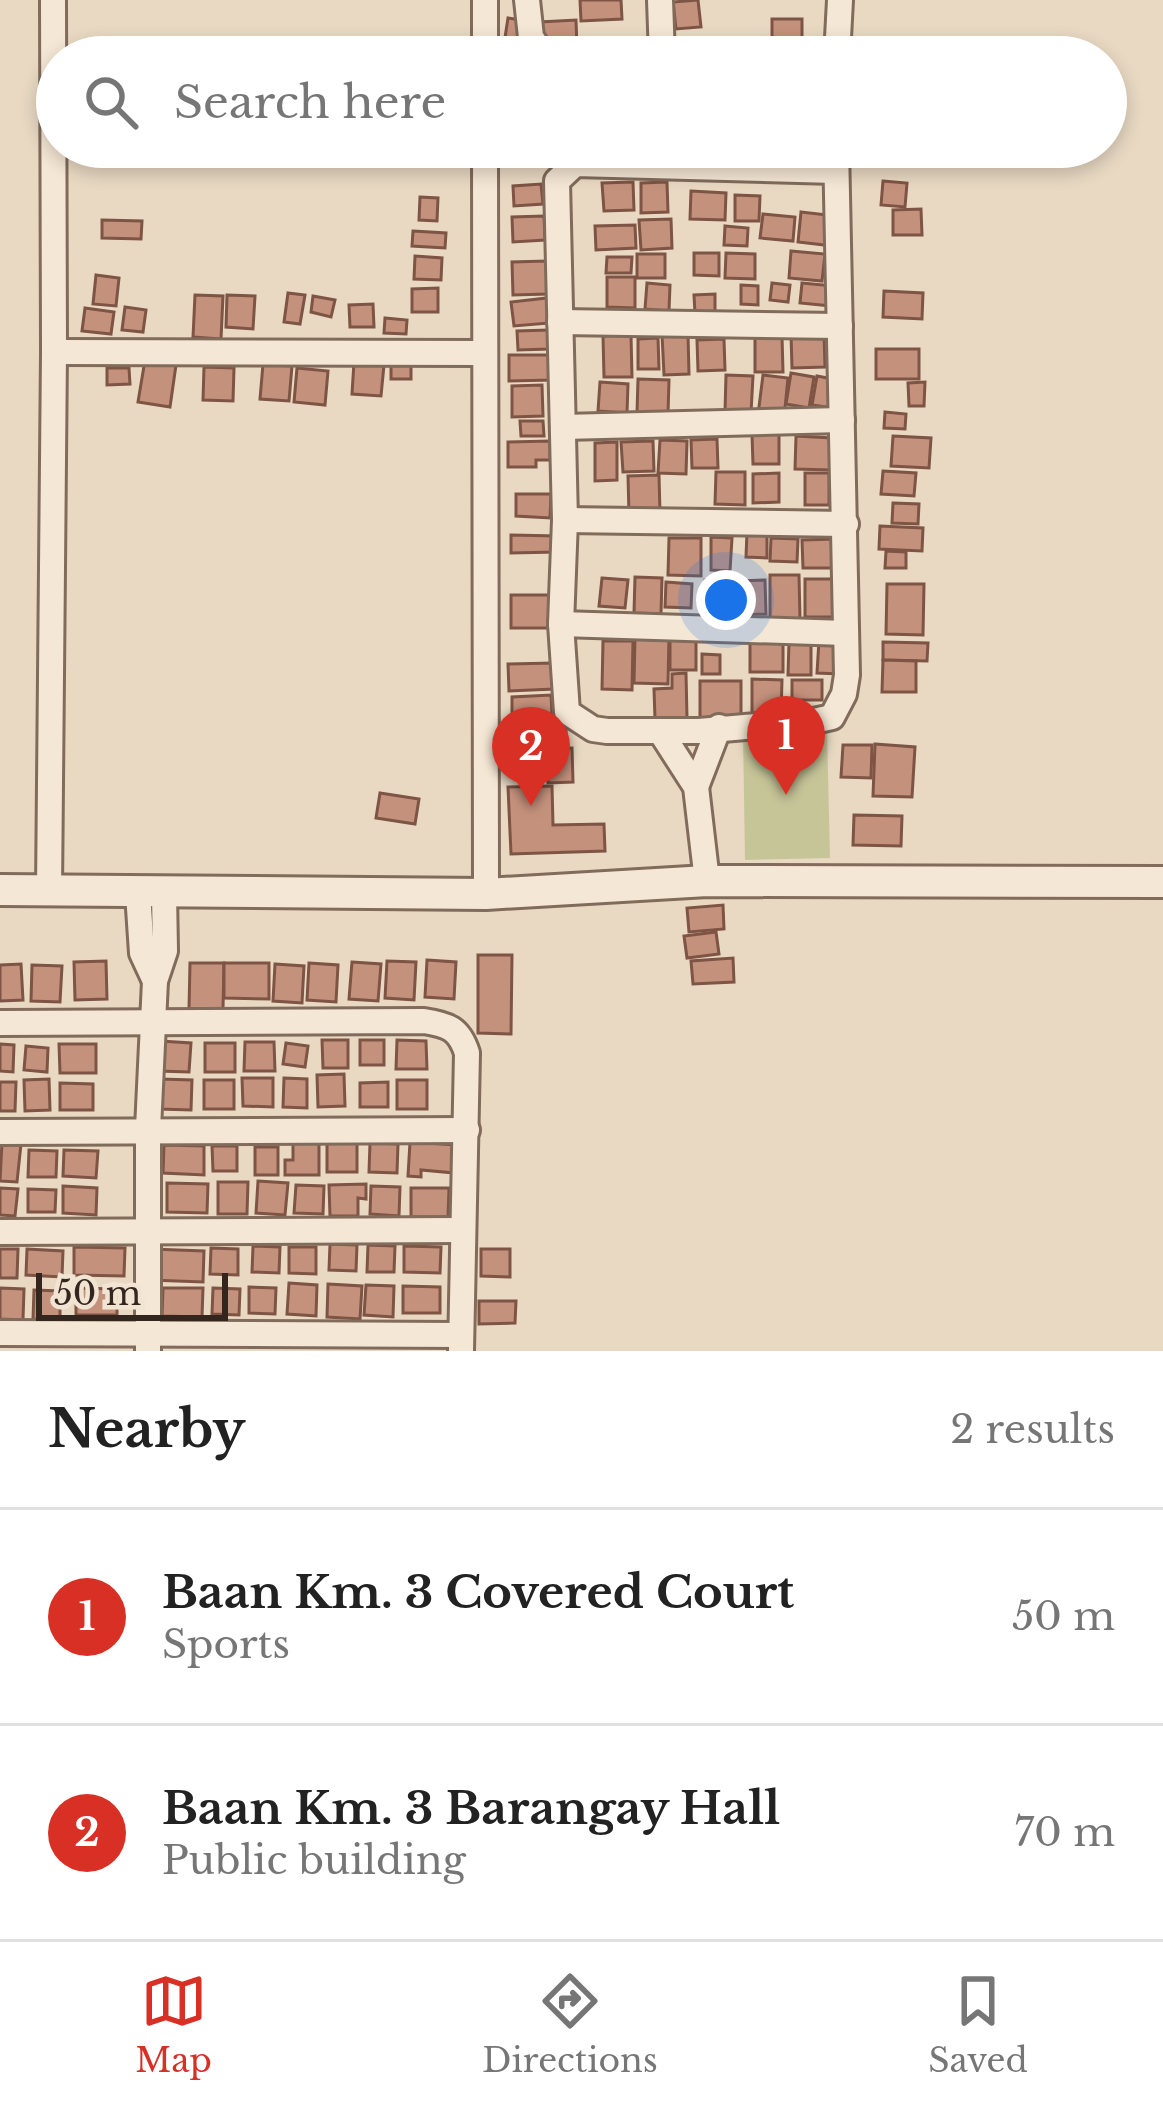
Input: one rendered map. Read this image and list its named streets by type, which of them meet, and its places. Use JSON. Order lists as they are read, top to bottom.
{
  "scale_bar": "50 m",
  "page": {
    "search": "Search here",
    "pins": ["1", "2"],
    "scale": "50 m",
    "heading": ["Nearby", "2 results"],
    "list": [
      {
        "mark": "1",
        "name": "Baan Km. 3 Covered Court",
        "note": "Sports",
        "value": "50 m"
      },
      {
        "mark": "2",
        "name": "Baan Km. 3 Barangay Hall",
        "note": "Public building",
        "value": "70 m"
      }
    ],
    "nav": ["Map", "Directions", "Saved"]
  }
}
